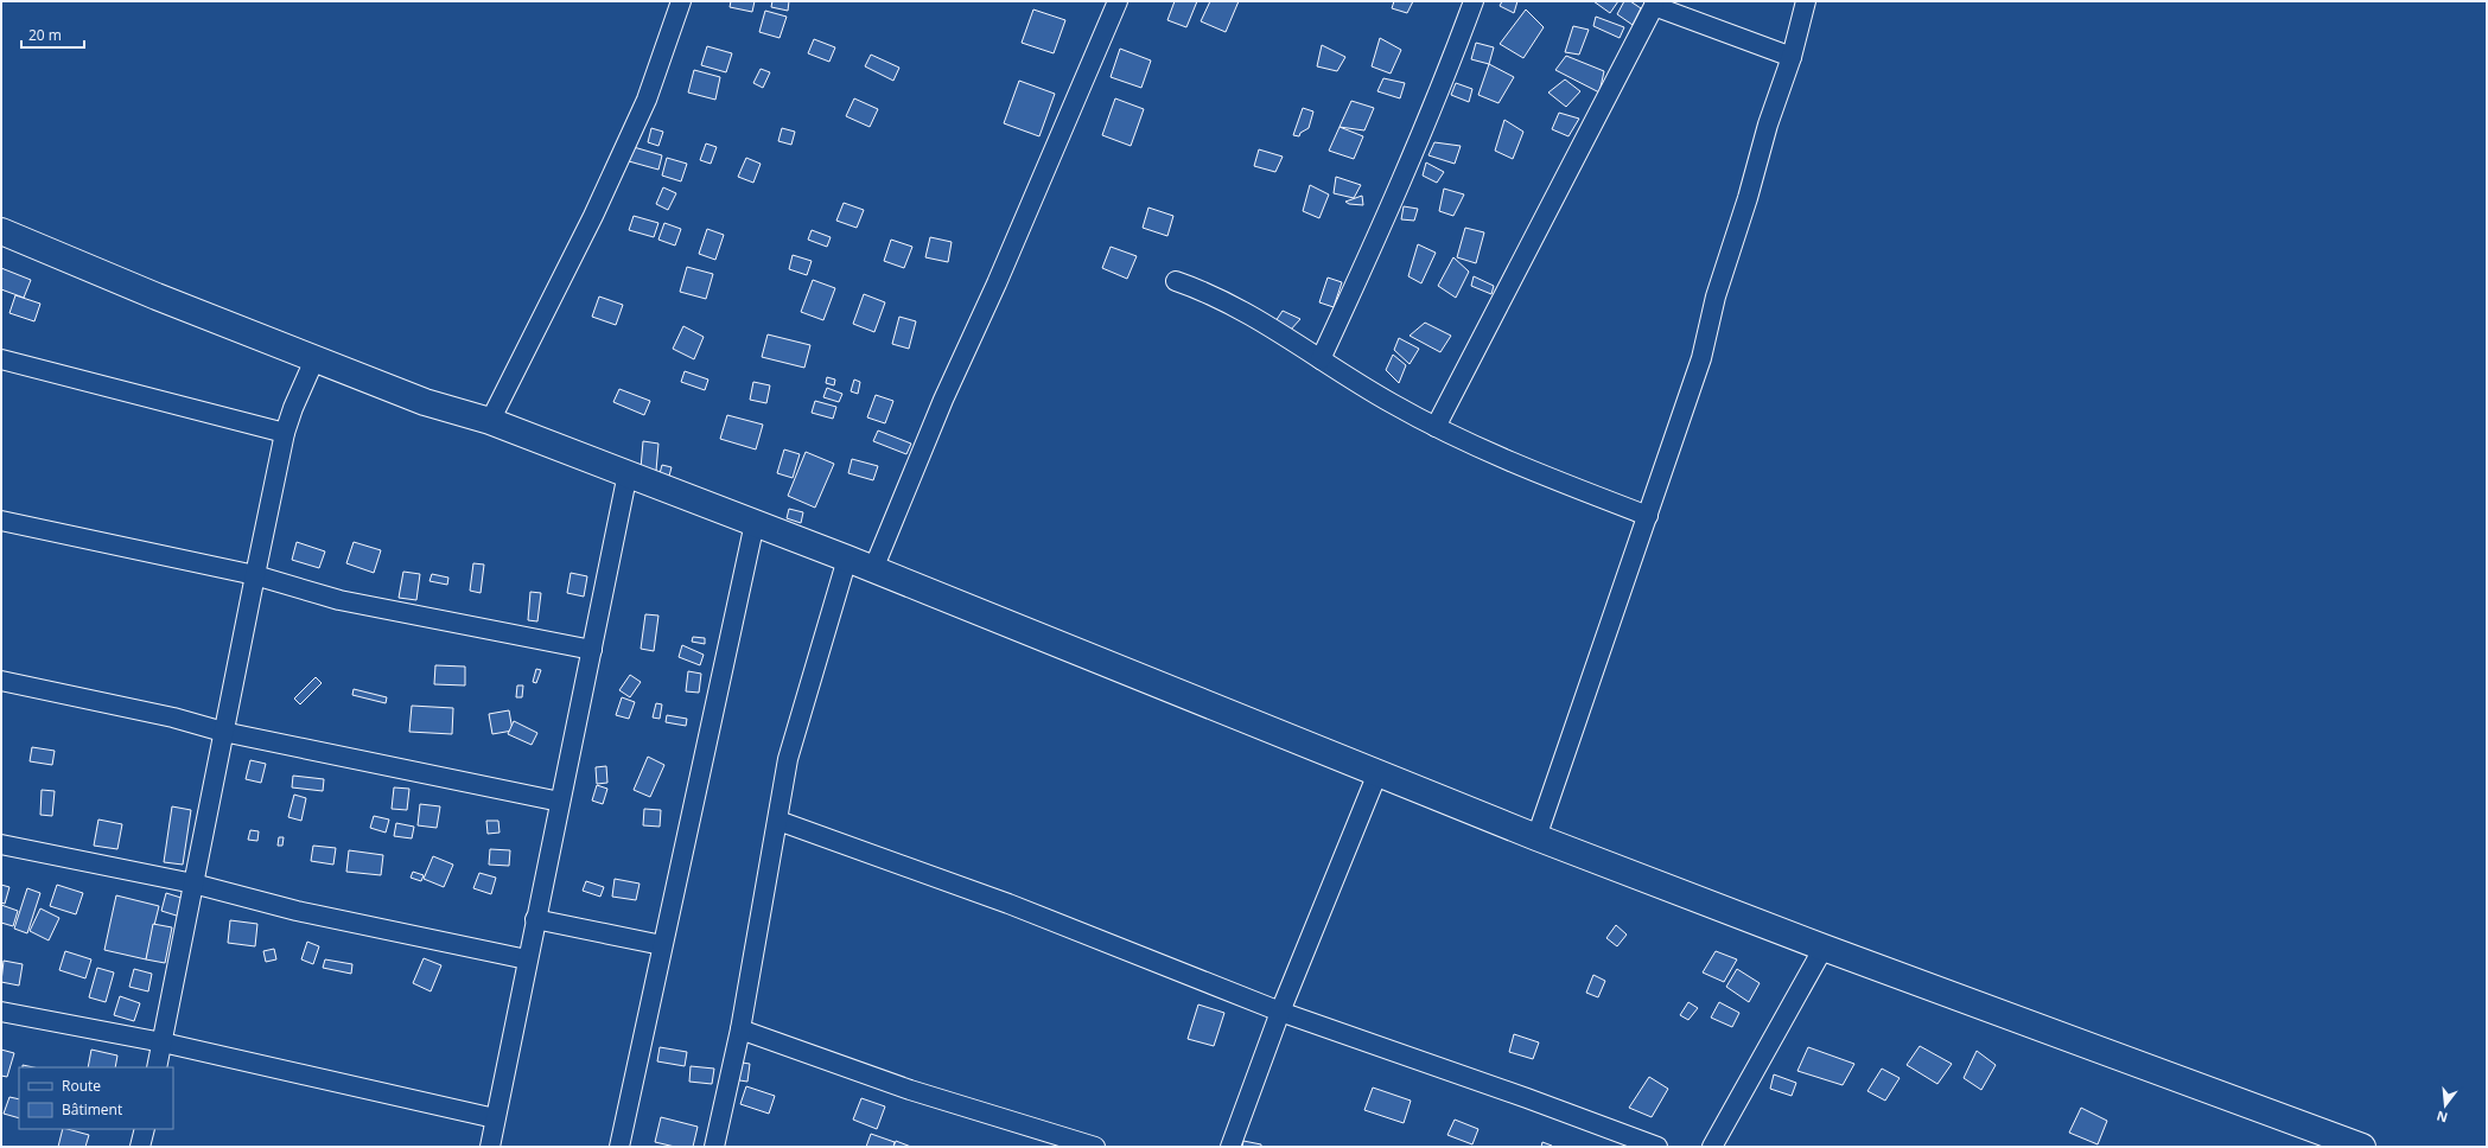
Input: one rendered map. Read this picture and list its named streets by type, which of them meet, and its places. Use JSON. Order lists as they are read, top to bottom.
{
  "legend": ["Route", "Bâtiment"],
  "scale_bar": "20 m",
  "north": "bottom"
}
